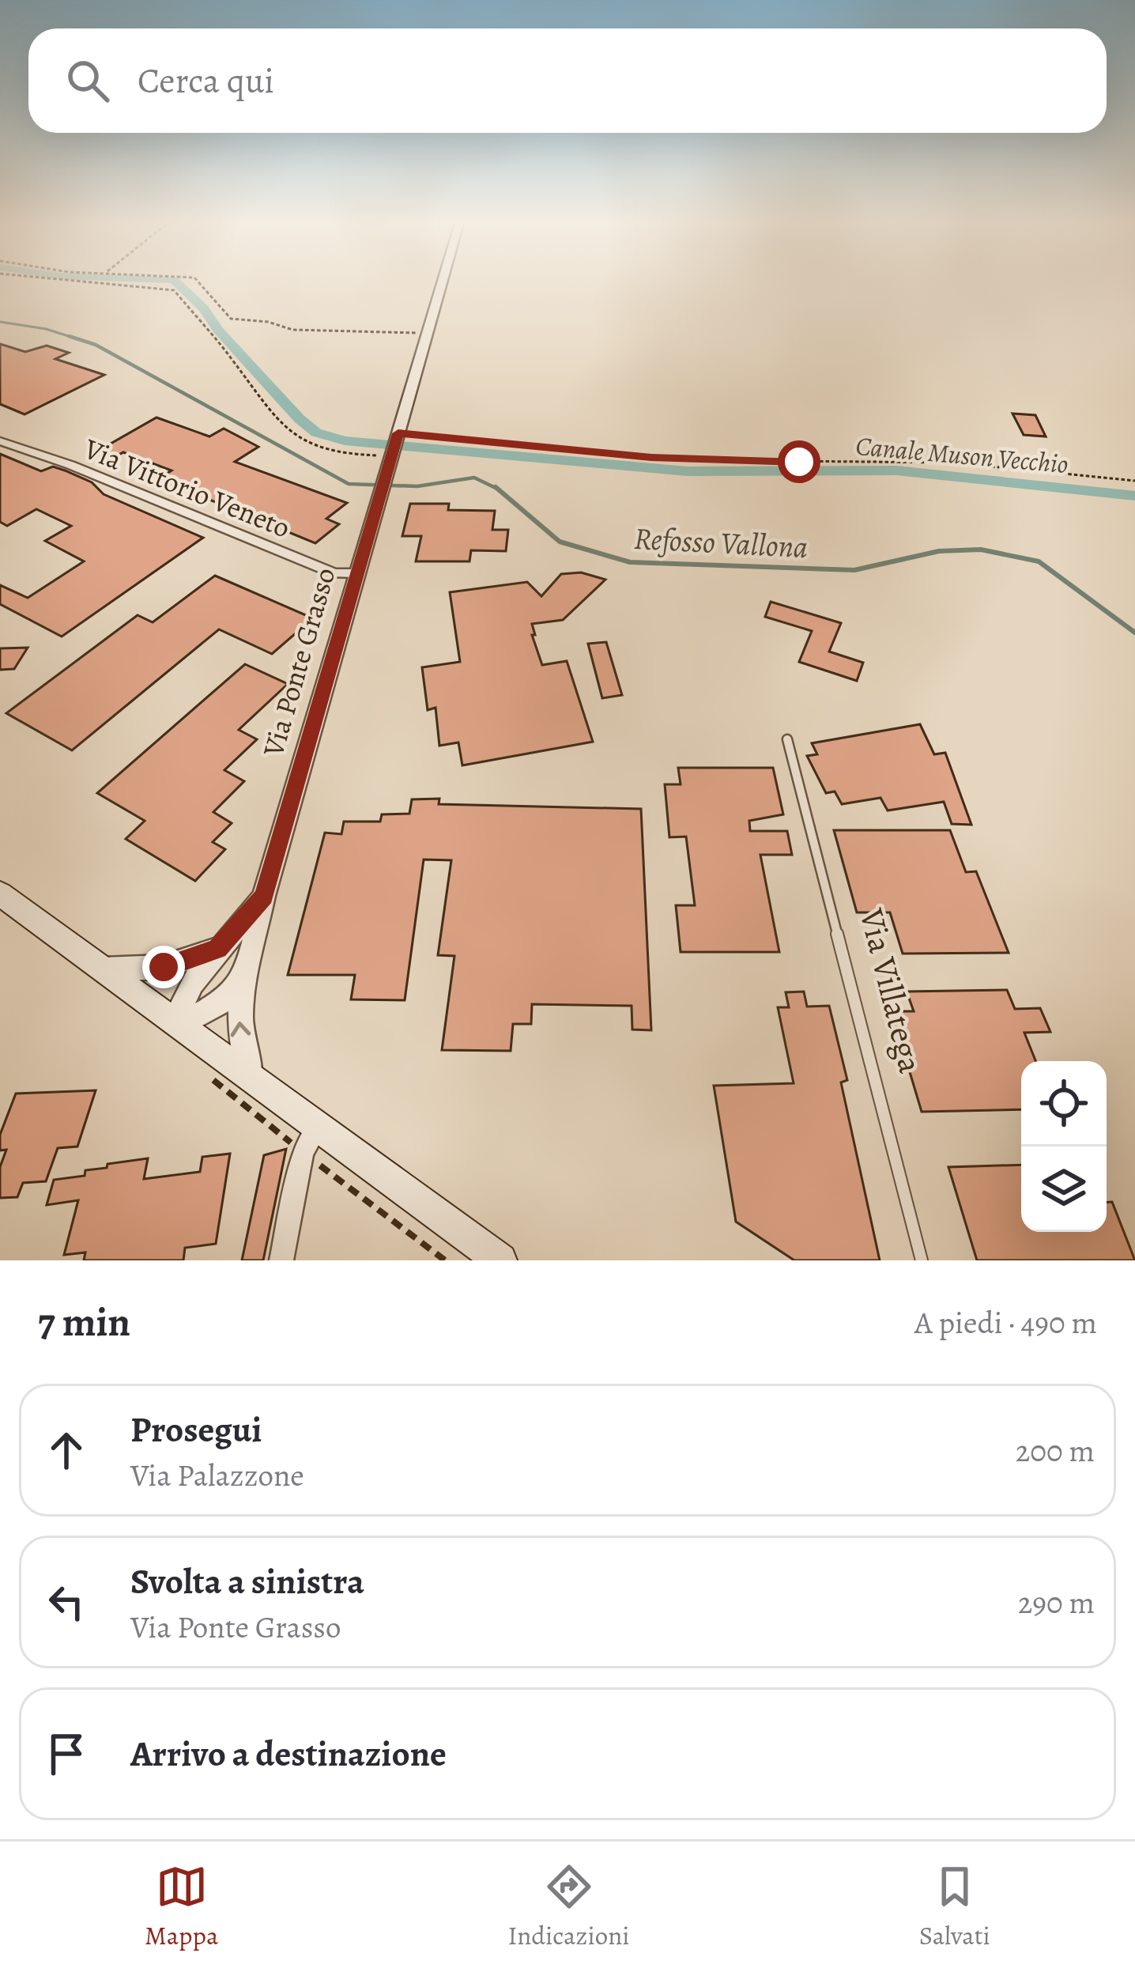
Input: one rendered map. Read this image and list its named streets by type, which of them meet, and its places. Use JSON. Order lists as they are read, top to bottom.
{
  "streets": {
    "street": ["Via Vittorio Veneto", "Via Ponte Grasso"],
    "lane": ["Via Villatega"]
  },
  "crossings": [
    ["Via Vittorio Veneto", "Via Ponte Grasso"]
  ],
  "water": ["Canale Muson Vecchio", "Refosso Vallona"],
  "page": {
    "search": "Cerca qui",
    "heading": ["7 min", "A piedi · 490 m"],
    "list": [
      ["Prosegui", "Via Palazzone", "200 m"],
      ["Svolta a sinistra", "Via Ponte Grasso", "290 m"],
      "Arrivo a destinazione"
    ],
    "nav": ["Mappa", "Indicazioni", "Salvati"]
  }
}
